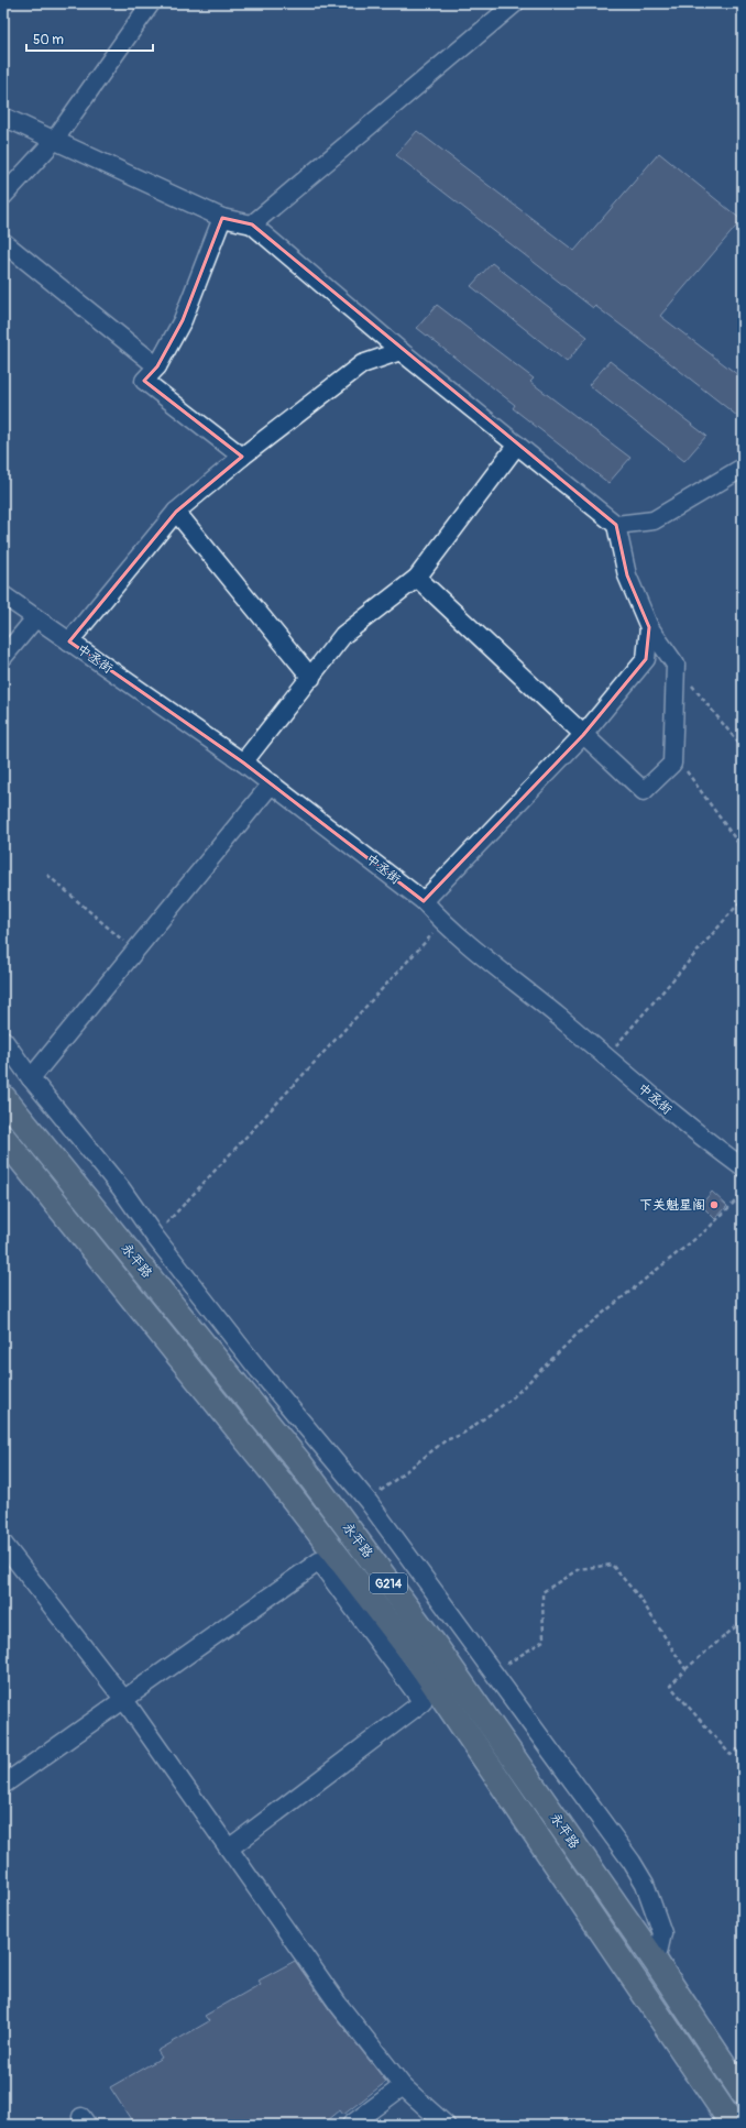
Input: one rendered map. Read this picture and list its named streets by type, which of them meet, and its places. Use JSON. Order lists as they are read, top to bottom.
{
  "streets": {
    "highway": ["永平路", "G214"],
    "street": ["中丞街"]
  },
  "places": ["下关魁星阁"],
  "scale_bar": "50 m"
}
